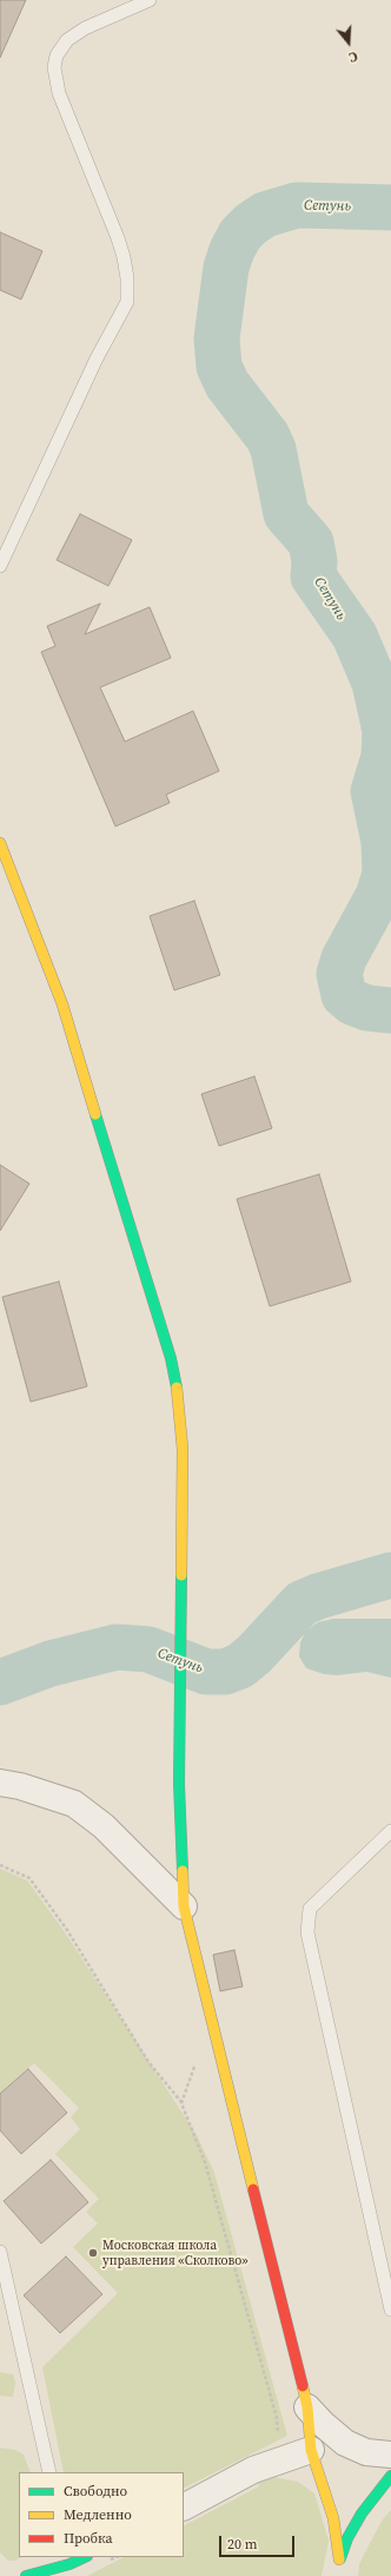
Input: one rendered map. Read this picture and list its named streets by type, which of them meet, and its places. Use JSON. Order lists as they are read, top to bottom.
{
  "water": ["Сетунь"],
  "places": ["Московская школа управления «Сколково»"],
  "legend": ["Свободно", "Медленно", "Пробка"],
  "scale_bar": "20 m",
  "north": "bottom"
}
